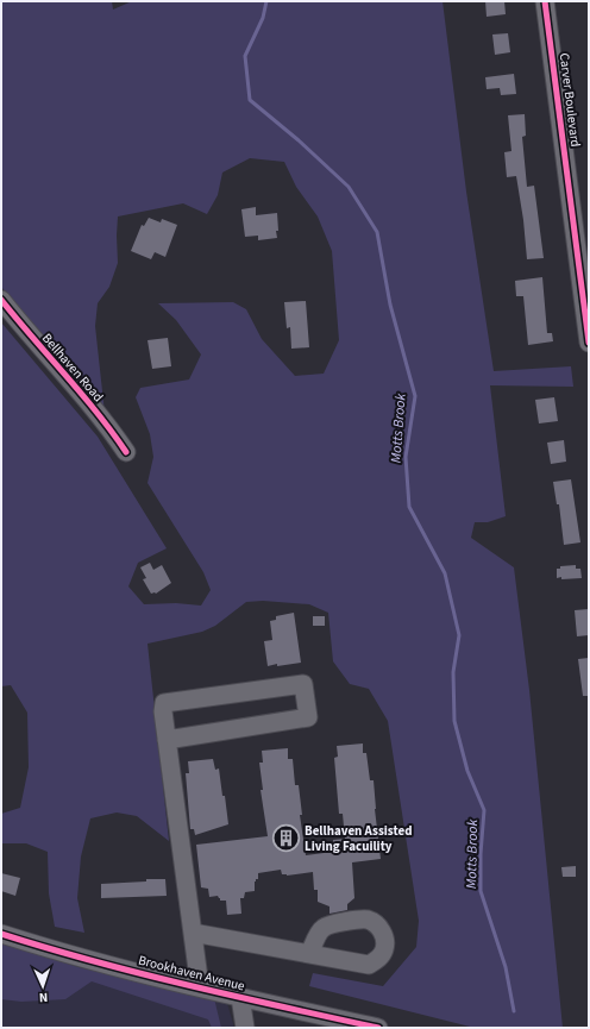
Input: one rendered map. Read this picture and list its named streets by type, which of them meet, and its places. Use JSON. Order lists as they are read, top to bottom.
{
  "streets": {
    "street": ["Carver Boulevard", "Bellhaven Road", "Brookhaven Avenue"]
  },
  "water": ["Motts Brook"],
  "places": {
    "building": ["Bellhaven Assisted Living Facuility"]
  },
  "north": "bottom"
}
